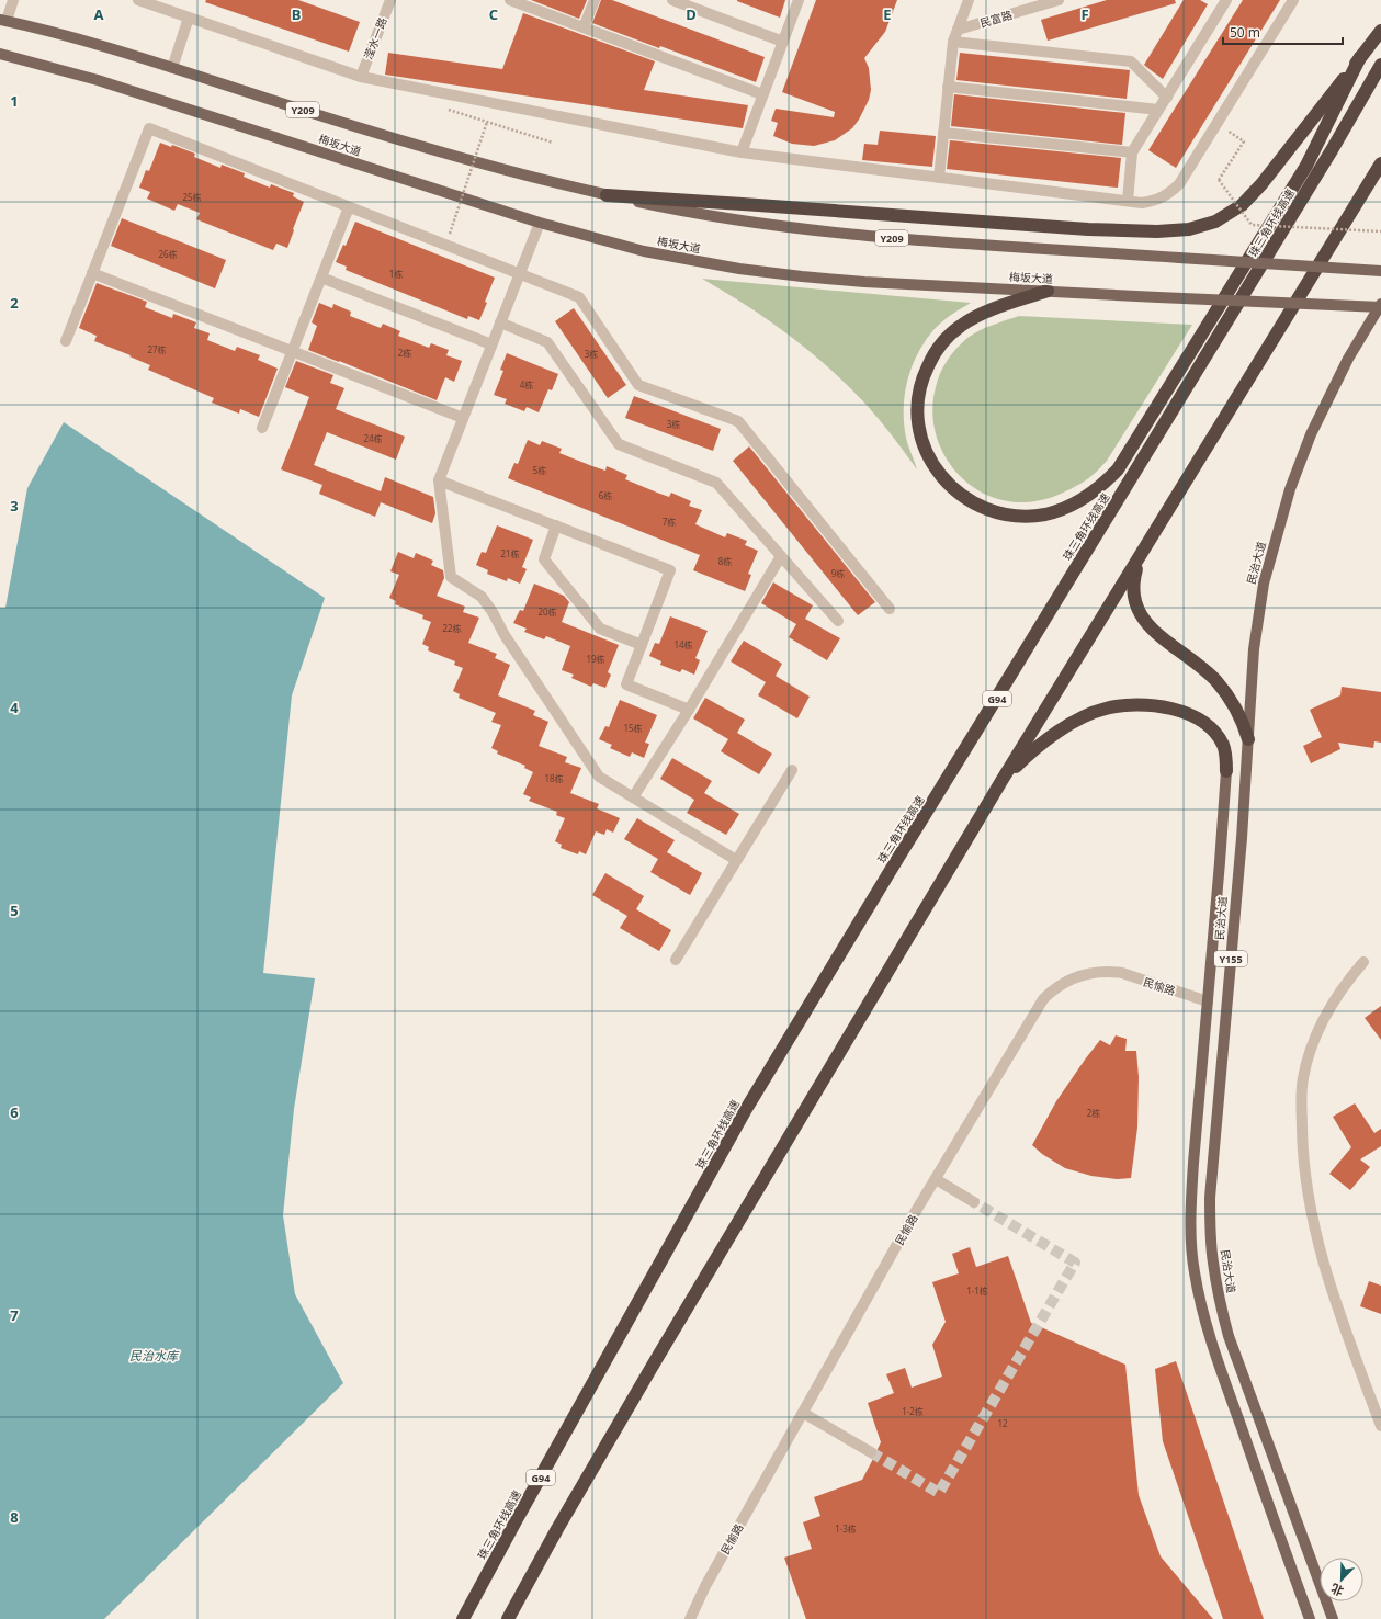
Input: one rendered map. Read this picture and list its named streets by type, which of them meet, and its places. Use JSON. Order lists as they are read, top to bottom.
{
  "streets": {
    "highway": ["珠三角环线高速", "G94"],
    "main road": [
      "Y209",
      "梅坂大道",
      "民治大道",
      "Y155"
    ],
    "street": ["民富路", "滢水一路", "民愉路"]
  },
  "crossings": [
    ["民治大道", "民愉路"]
  ],
  "water": ["民治水库"],
  "house_numbers": [
    "25栋",
    "26栋",
    "1栋",
    "27栋",
    "2栋",
    "3栋",
    "4栋",
    "3栋",
    "24栋",
    "5栋",
    "6栋",
    "7栋",
    "21栋",
    "8栋",
    "9栋",
    "20栋",
    "22栋",
    "14栋",
    "19栋",
    "15栋",
    "18栋",
    "2栋",
    "1-1栋",
    "1-2栋",
    "12",
    "1-3栋"
  ],
  "scale_bar": "50 m",
  "north": "bottom left",
  "grid": {
    "columns": [
      "A",
      "B",
      "C",
      "D",
      "E",
      "F"
    ],
    "rows": [
      "1",
      "2",
      "3",
      "4",
      "5",
      "6",
      "7",
      "8"
    ]
  }
}
